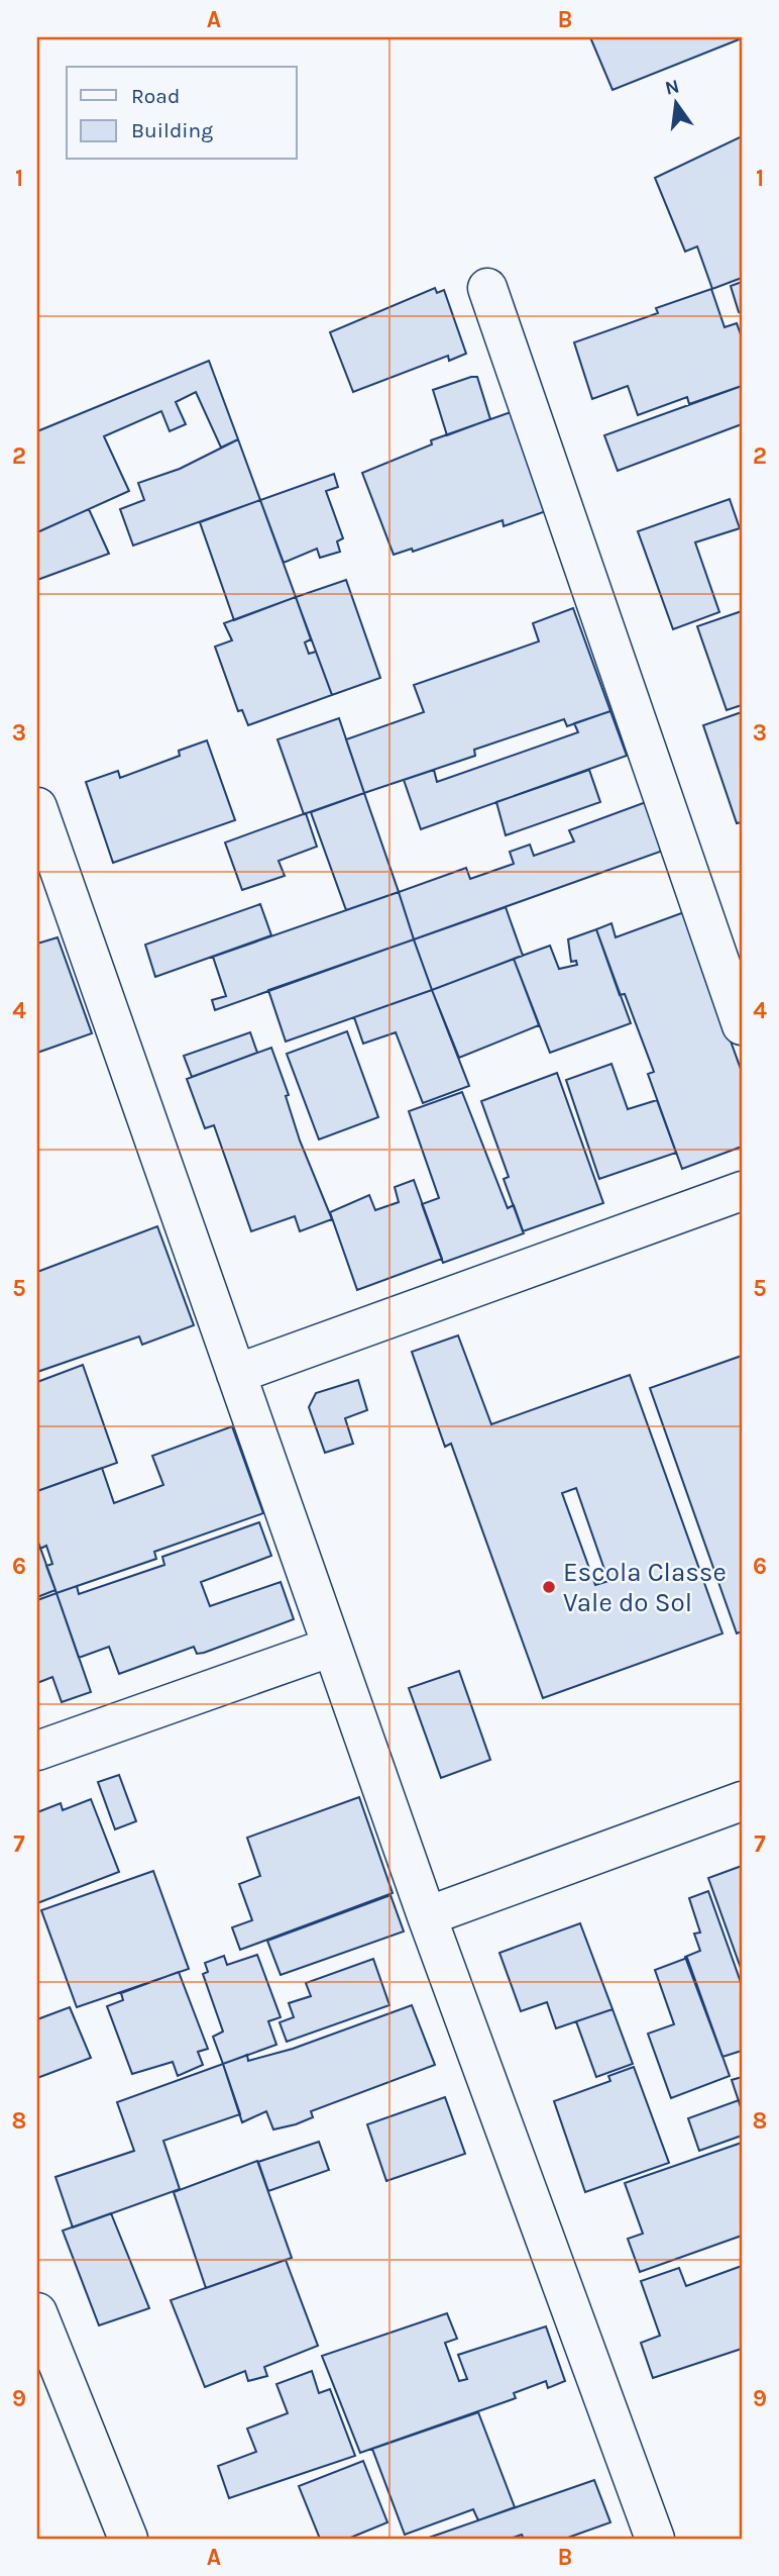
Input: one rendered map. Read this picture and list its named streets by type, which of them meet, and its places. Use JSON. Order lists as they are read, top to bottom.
{
  "places": ["Escola Classe Vale do Sol"],
  "legend": ["Road", "Building"],
  "north": "top",
  "grid": {
    "columns": ["A", "B"],
    "rows": [
      "1",
      "2",
      "3",
      "4",
      "5",
      "6",
      "7",
      "8",
      "9"
    ]
  }
}
